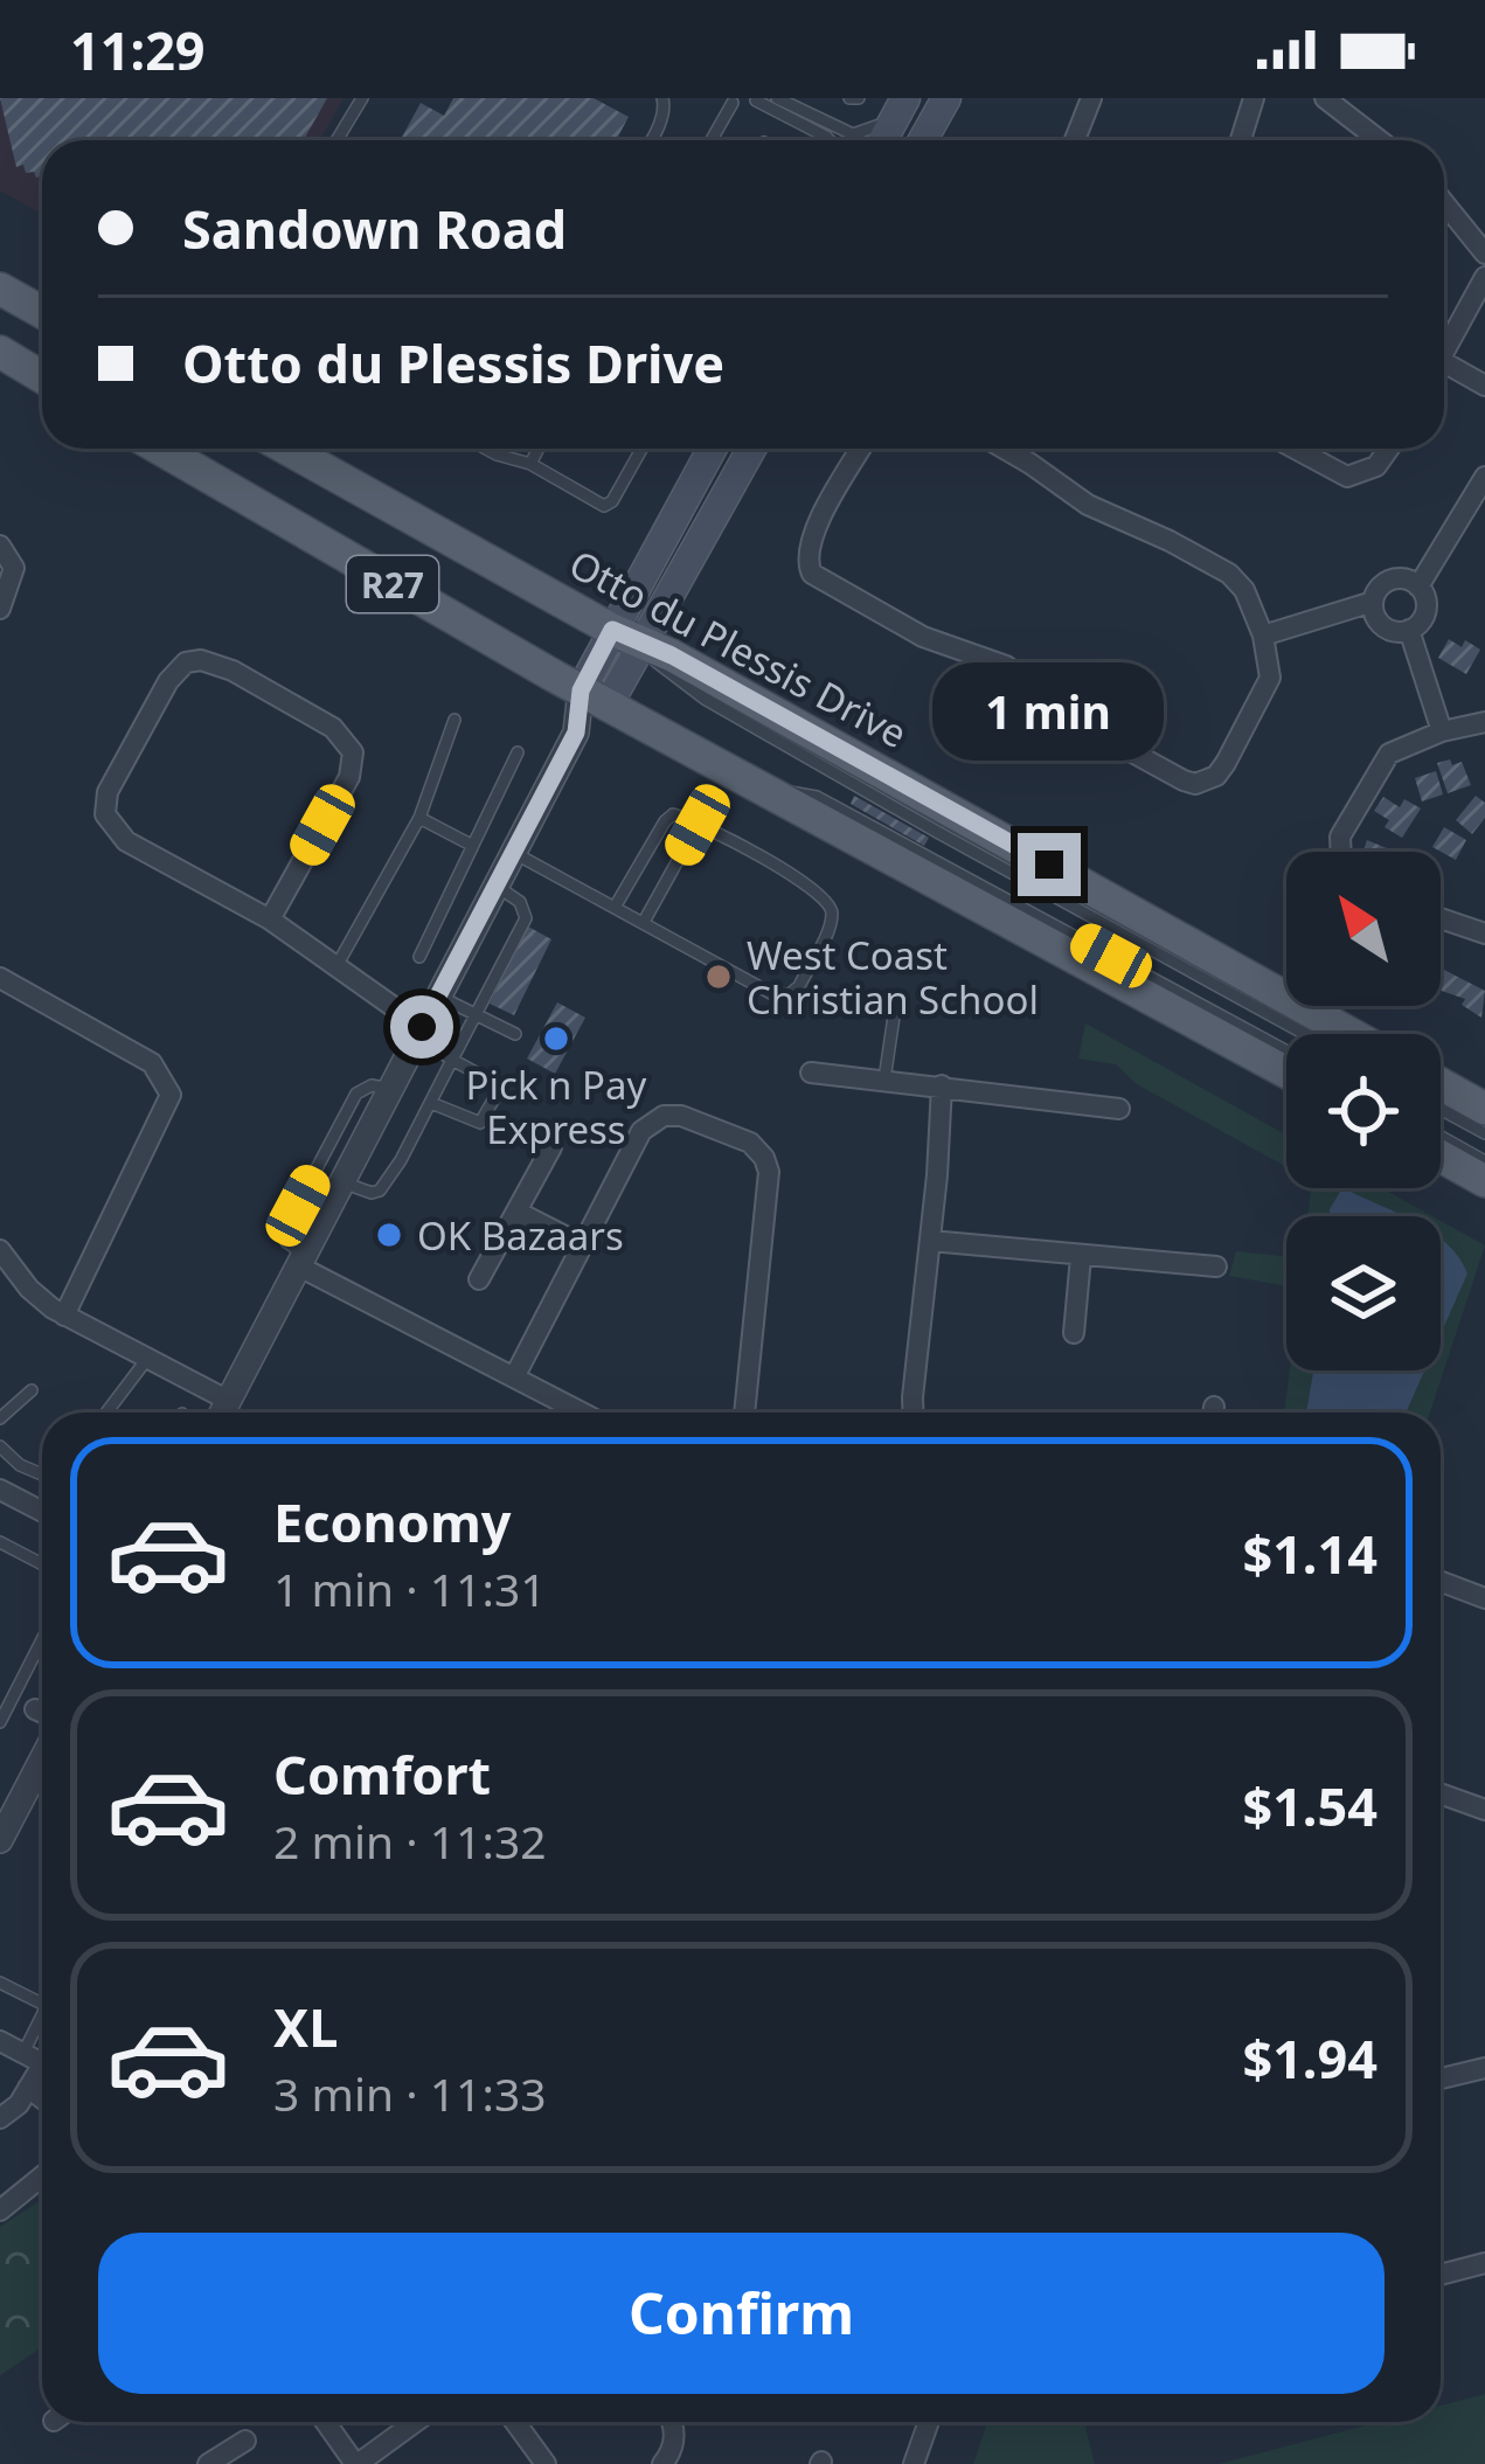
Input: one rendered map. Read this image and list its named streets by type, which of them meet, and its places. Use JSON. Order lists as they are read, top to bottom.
{
  "streets": {
    "main road": ["R27", "Otto du Plessis Drive"]
  },
  "places": ["West Coast Christian School", "Pick n Pay Express", "OK Bazaars"],
  "north": "top left",
  "page": {
    "status": "11:29",
    "banner": ["Sandown Road", "Otto du Plessis Drive"],
    "bubble": "1 min",
    "list": [
      {
        "name": "Economy",
        "note": "1 min · 11:31",
        "value": "$1.14"
      },
      {
        "name": "Comfort",
        "note": "2 min · 11:32",
        "value": "$1.54"
      },
      {
        "name": "XL",
        "note": "3 min · 11:33",
        "value": "$1.94"
      }
    ],
    "buttons": "Confirm"
  }
}
